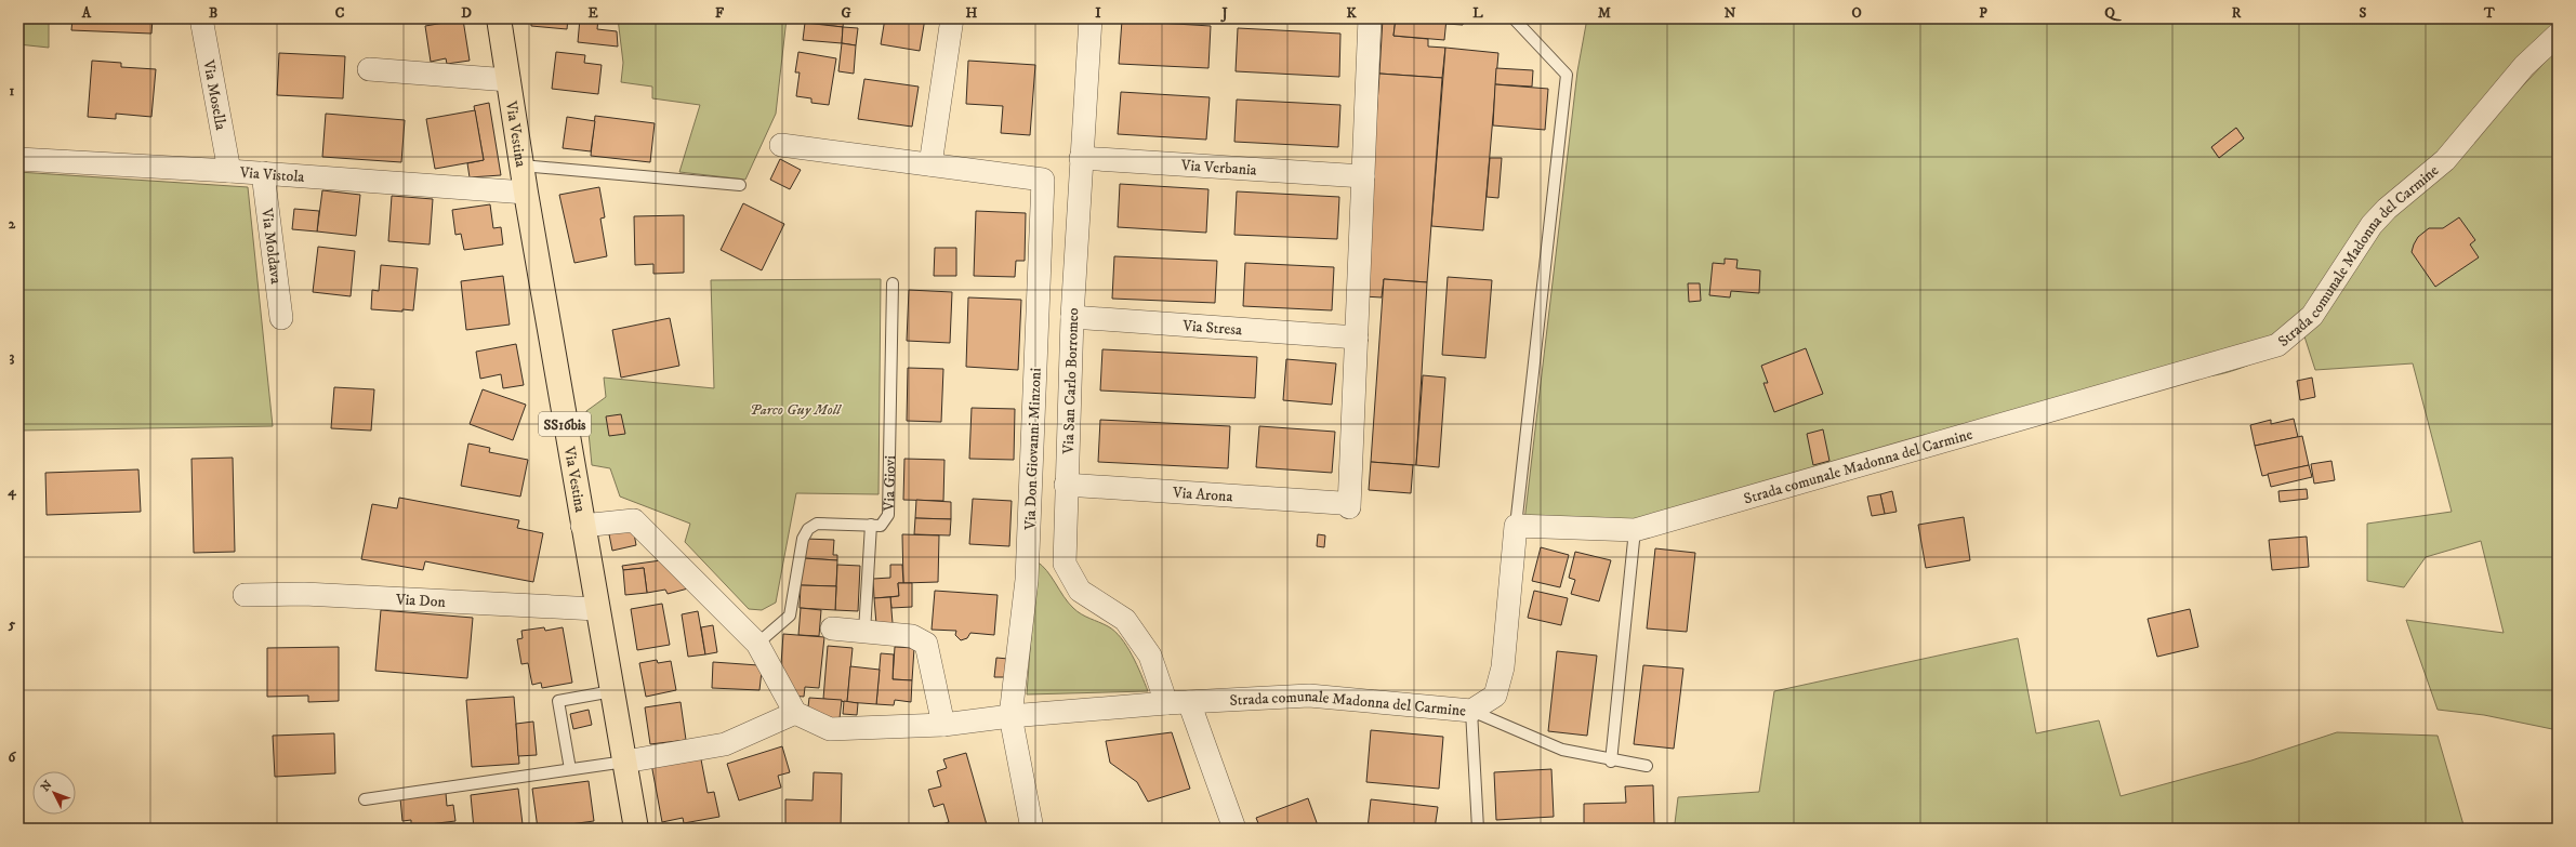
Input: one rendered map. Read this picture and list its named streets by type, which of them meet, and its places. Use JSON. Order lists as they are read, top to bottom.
{
  "streets": {
    "main road": ["Via Vestina", "SS16bis"],
    "street": [
      "Via Mosella",
      "Via Verbania",
      "Via Vistola",
      "Via Moldava",
      "Strada comunale Madonna del Carmine",
      "Via Stresa",
      "Via San Carlo Borromeo",
      "Via Don Giovanni Minzoni",
      "Via Arona",
      "Via Don"
    ],
    "lane": ["Via Giovi"]
  },
  "crossings": [
    ["Via Mosella", "Via Vistola"],
    ["Via Vestina", "Via Vistola"],
    ["Via Vestina", "Via Don"],
    ["Via Verbania", "Via San Carlo Borromeo"],
    ["Via Vistola", "Via Moldava"],
    ["Strada comunale Madonna del Carmine", "Via San Carlo Borromeo"],
    ["Strada comunale Madonna del Carmine", "Via Don Giovanni Minzoni"],
    ["Via Stresa", "Via San Carlo Borromeo"],
    ["Via Stresa", "Via Arona"],
    ["Via San Carlo Borromeo", "Via Arona"]
  ],
  "parks": ["Parco Guy Moll"],
  "north": "top left",
  "grid": {
    "columns": [
      "A",
      "B",
      "C",
      "D",
      "E",
      "F",
      "G",
      "H",
      "I",
      "J",
      "K",
      "L",
      "M",
      "N",
      "O",
      "P",
      "Q",
      "R",
      "S",
      "T"
    ],
    "rows": [
      "1",
      "2",
      "3",
      "4",
      "5",
      "6"
    ]
  }
}
